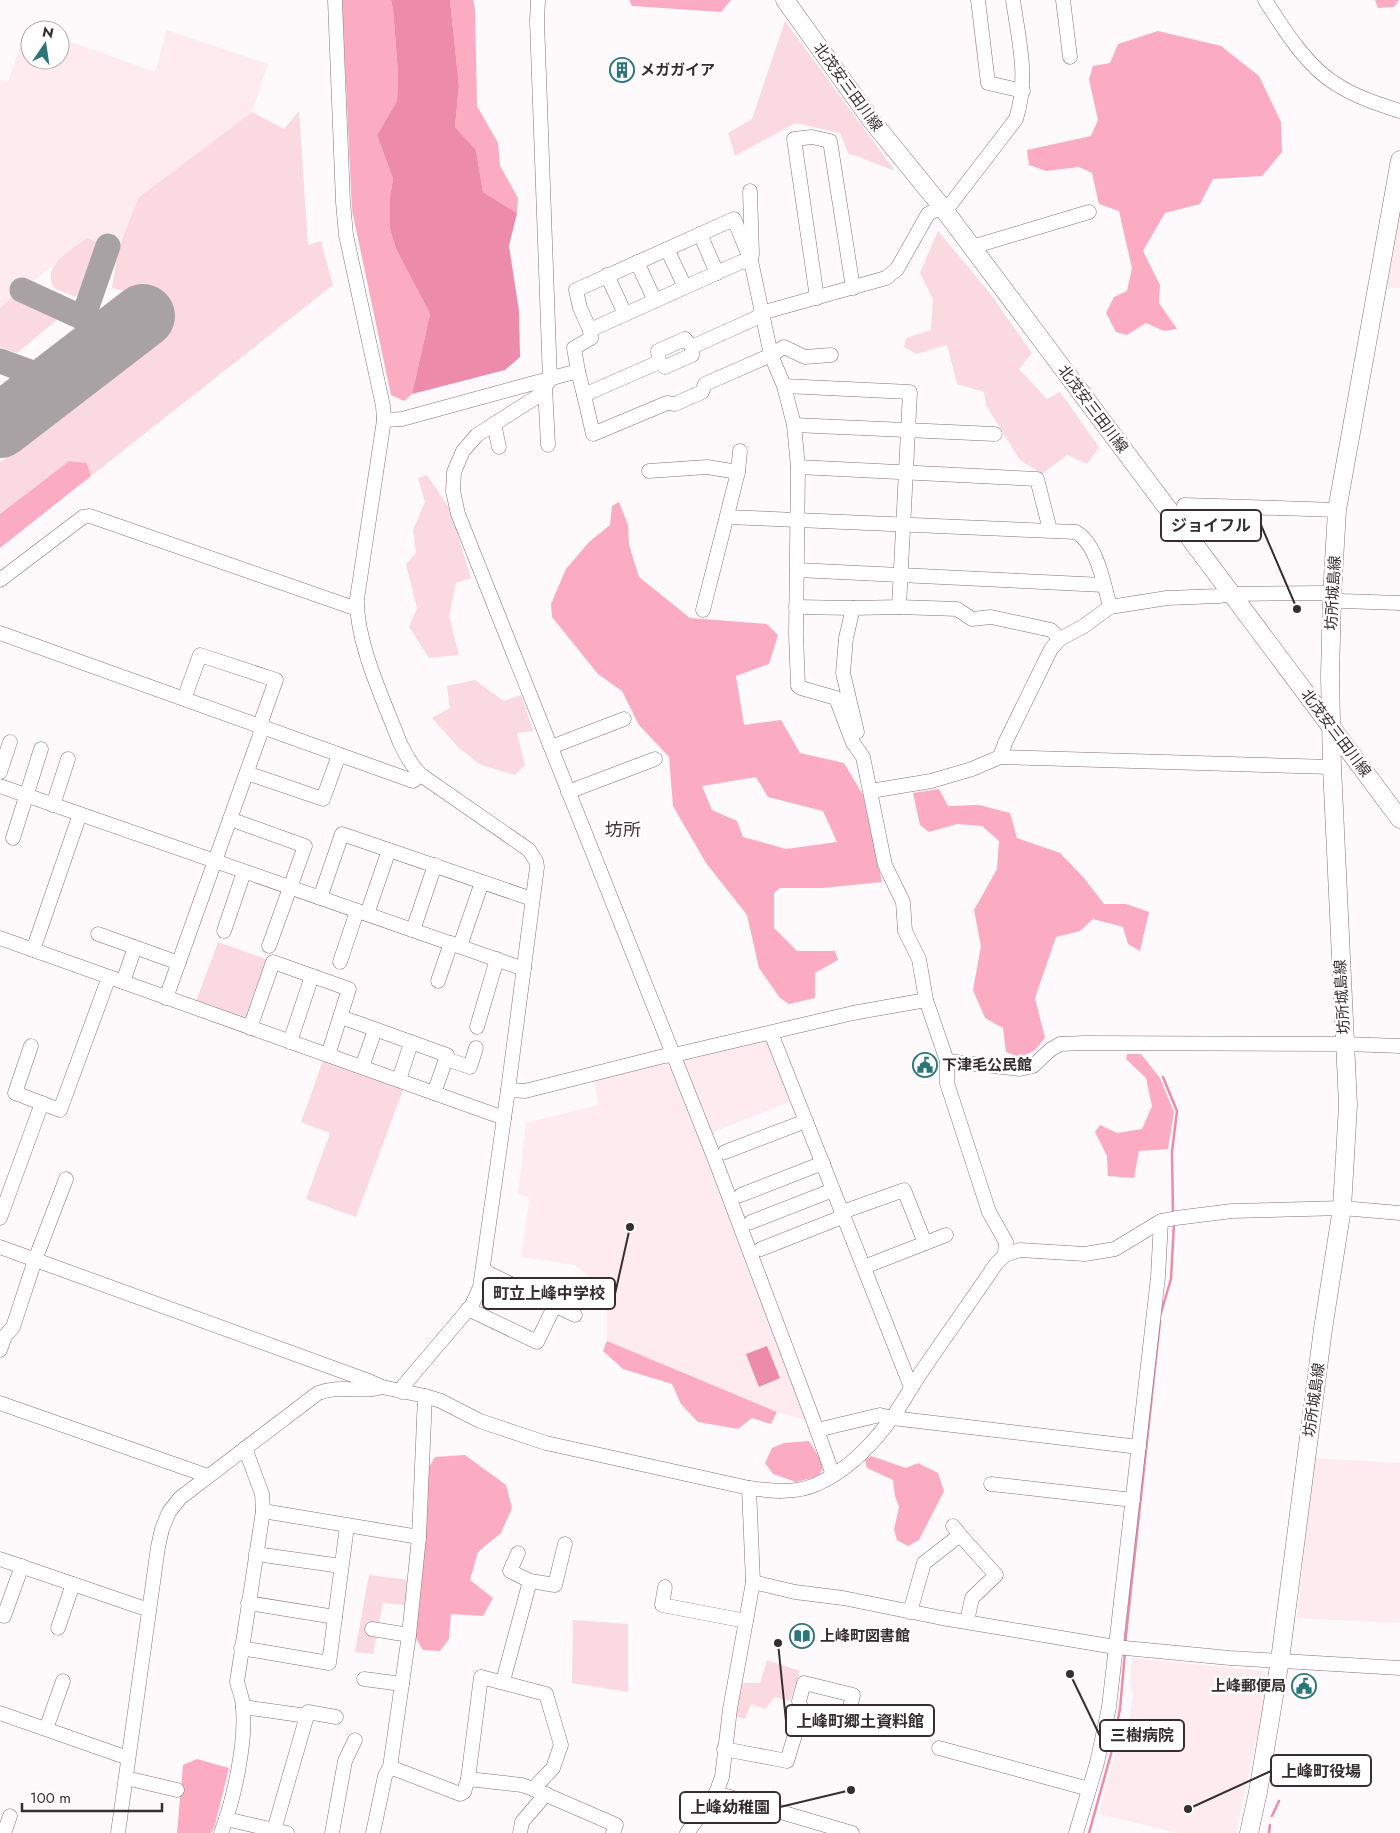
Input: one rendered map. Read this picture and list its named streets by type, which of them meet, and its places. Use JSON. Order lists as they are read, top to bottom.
{
  "streets": {
    "main road": ["北茂安三田川線", "坊所城島線"]
  },
  "crossings": [
    ["北茂安三田川線", "坊所城島線"]
  ],
  "districts": ["坊所"],
  "places": {
    "building": ["メガガイア"],
    "other": [
      "ジョイフル",
      "町立上峰中学校",
      "上峰町郷土資料館",
      "三樹病院",
      "上峰幼稚園",
      "上峰町役場"
    ],
    "public building": ["下津毛公民館", "上峰郵便局"],
    "library": ["上峰町図書館"]
  },
  "scale_bar": "100 m",
  "north": "top"
}
